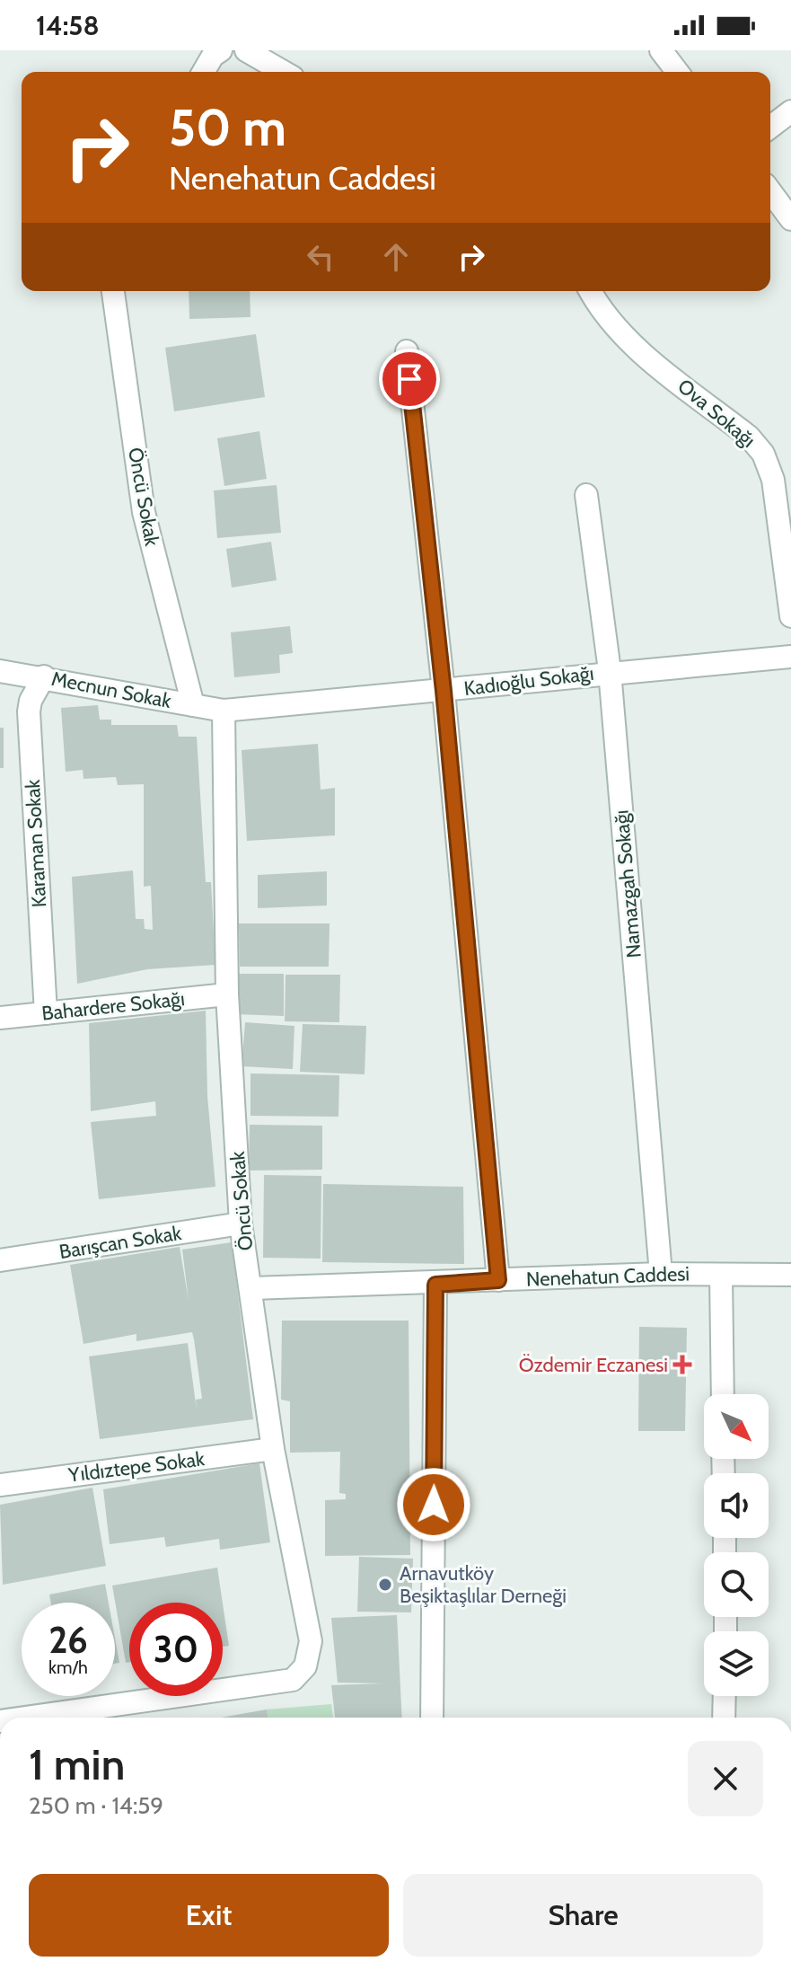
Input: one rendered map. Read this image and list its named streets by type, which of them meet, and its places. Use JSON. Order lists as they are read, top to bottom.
{
  "streets": {
    "street": [
      "Ova Sokağı",
      "Öncü Sokak",
      "Kadıoğlu Sokağı",
      "Mecnun Sokak",
      "Karaman Sokak",
      "Namazgah Sokağı",
      "Bahardere Sokağı",
      "Barışcan Sokak",
      "Nenehatun Caddesi",
      "Yıldıztepe Sokak"
    ]
  },
  "crossings": [
    ["Öncü Sokak", "Kadıoğlu Sokağı"],
    ["Öncü Sokak", "Mecnun Sokak"],
    ["Öncü Sokak", "Bahardere Sokağı"],
    ["Öncü Sokak", "Barışcan Sokak"],
    ["Öncü Sokak", "Nenehatun Caddesi"],
    ["Öncü Sokak", "Yıldıztepe Sokak"],
    ["Kadıoğlu Sokağı", "Mecnun Sokak"],
    ["Kadıoğlu Sokağı", "Namazgah Sokağı"],
    ["Mecnun Sokak", "Karaman Sokak"],
    ["Karaman Sokak", "Bahardere Sokağı"],
    ["Namazgah Sokağı", "Nenehatun Caddesi"]
  ],
  "places": {
    "health": ["Özdemir Eczanesi"],
    "other": ["Arnavutköy Beşiktaşlılar Derneği"]
  },
  "north": "bottom right",
  "page": {
    "status": "14:58",
    "turn": ["50 m", "Nenehatun Caddesi"],
    "speed": "26 km/h",
    "limit": "30",
    "heading": ["1 min", "250 m · 14:59"],
    "buttons": ["Exit", "Share"]
  }
}
